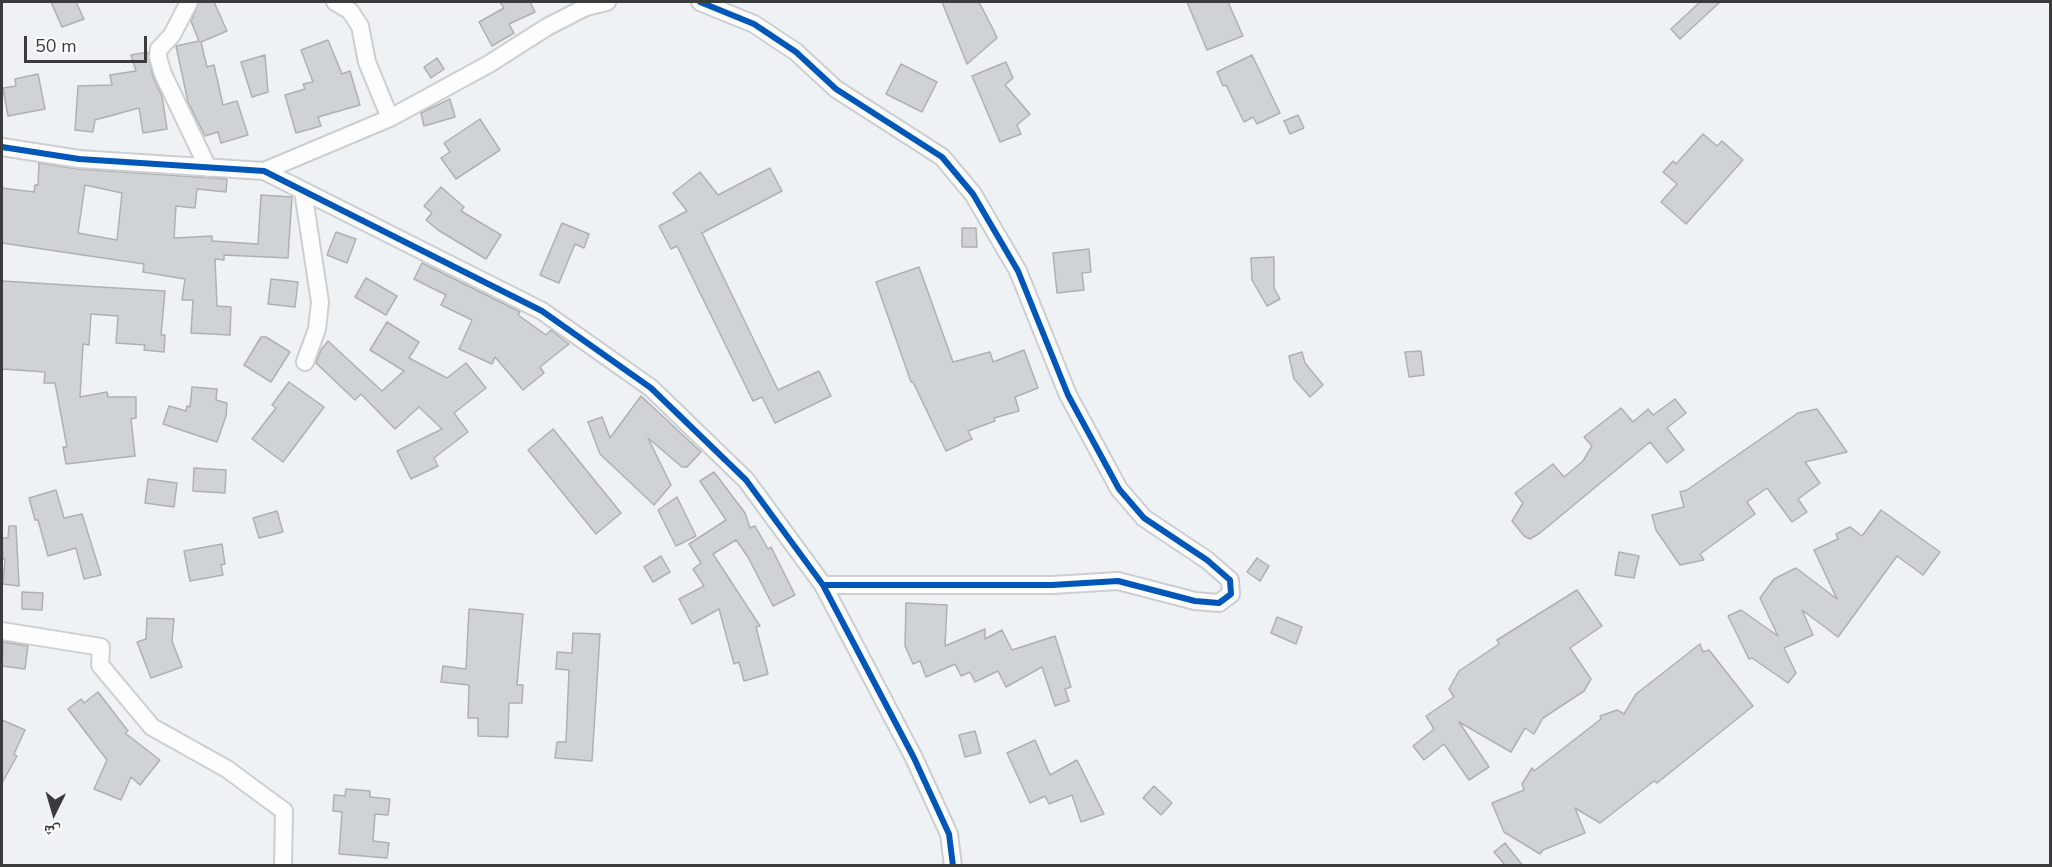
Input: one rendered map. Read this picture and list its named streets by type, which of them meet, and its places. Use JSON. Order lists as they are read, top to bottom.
{
  "scale_bar": "50 m",
  "north": "bottom"
}
